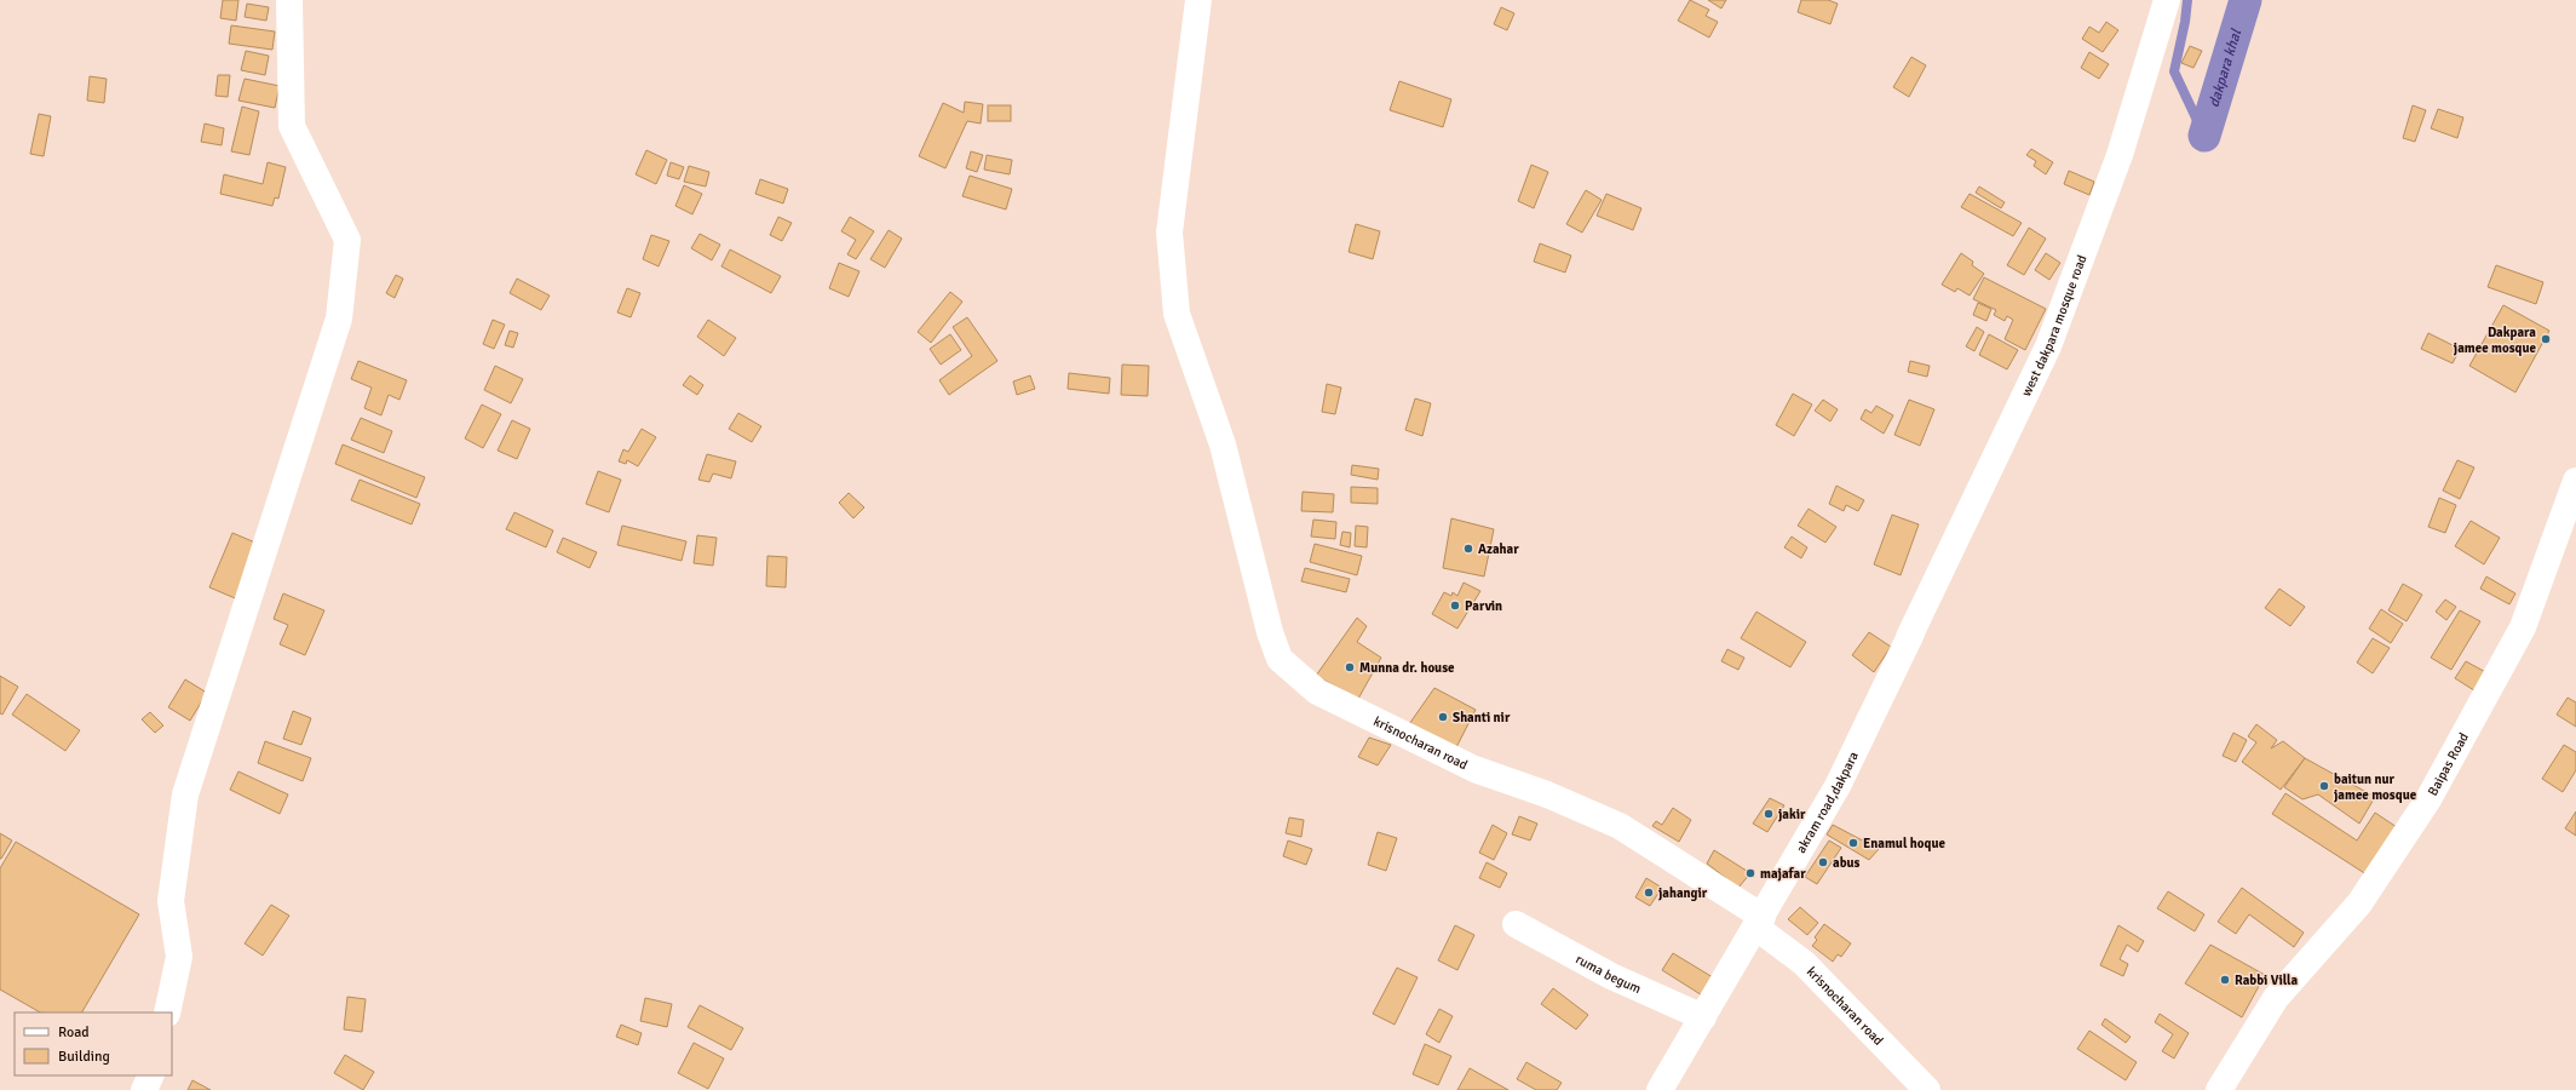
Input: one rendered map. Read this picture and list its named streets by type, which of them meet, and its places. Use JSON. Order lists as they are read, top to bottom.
{
  "streets": {
    "street": [
      "west dakpara mosque road",
      "krisnocharan road",
      "Baipas Road",
      "akram road,dakpara",
      "ruma begum"
    ]
  },
  "crossings": [
    ["west dakpara mosque road", "akram road,dakpara"],
    ["krisnocharan road", "akram road,dakpara"],
    ["akram road,dakpara", "ruma begum"]
  ],
  "water": ["dakpara khal"],
  "places": [
    "Dakpara jamee mosque",
    "Azahar",
    "Parvin",
    "Munna dr. house",
    "Shanti nir",
    "baitun nur jamee mosque",
    "jakir",
    "Enamul hoque",
    "abus",
    "majafar",
    "jahangir",
    "Rabbi Villa"
  ],
  "legend": ["Road", "Building"]
}
